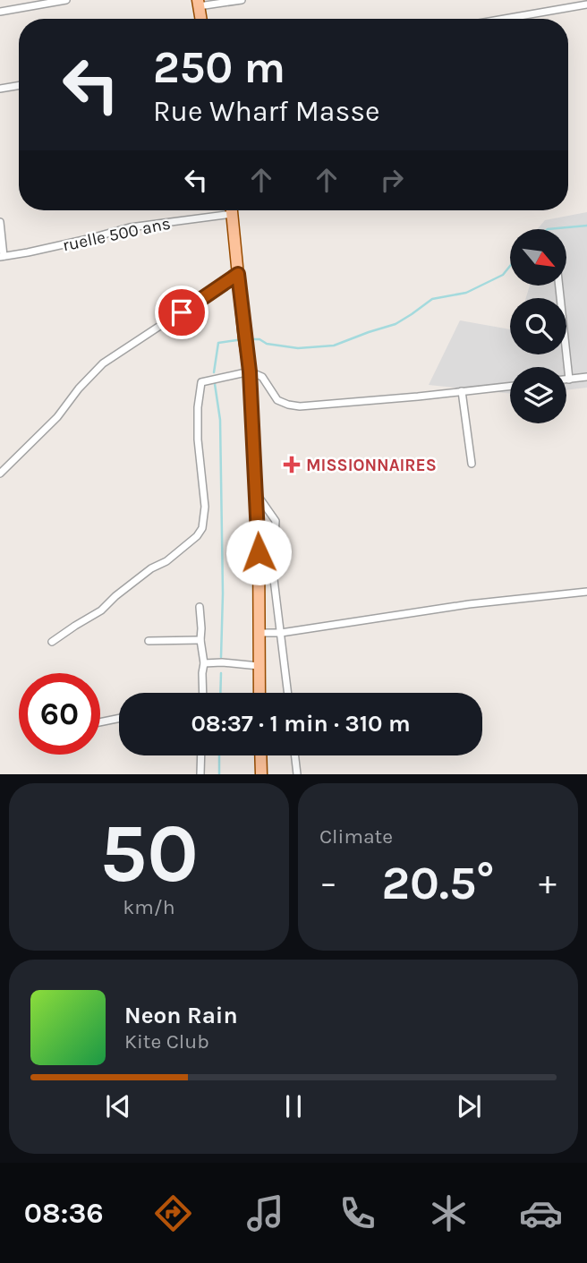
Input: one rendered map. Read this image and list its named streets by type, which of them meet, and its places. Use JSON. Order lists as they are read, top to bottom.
{
  "streets": {
    "street": ["ruelle 500 ans"]
  },
  "places": {
    "health": ["MISSIONNAIRES"]
  },
  "north": "bottom right",
  "page": {
    "turn": ["250 m", "Rue Wharf Masse"],
    "limit": "60",
    "trip": "08:37 · 1 min · 310 m",
    "tile": [
      ["50", "km/h"],
      "Climate"
    ],
    "heat": ["−", "20.5°", "+"],
    "song": ["Neon Rain", "Kite Club"],
    "tabs": "08:36"
  }
}
